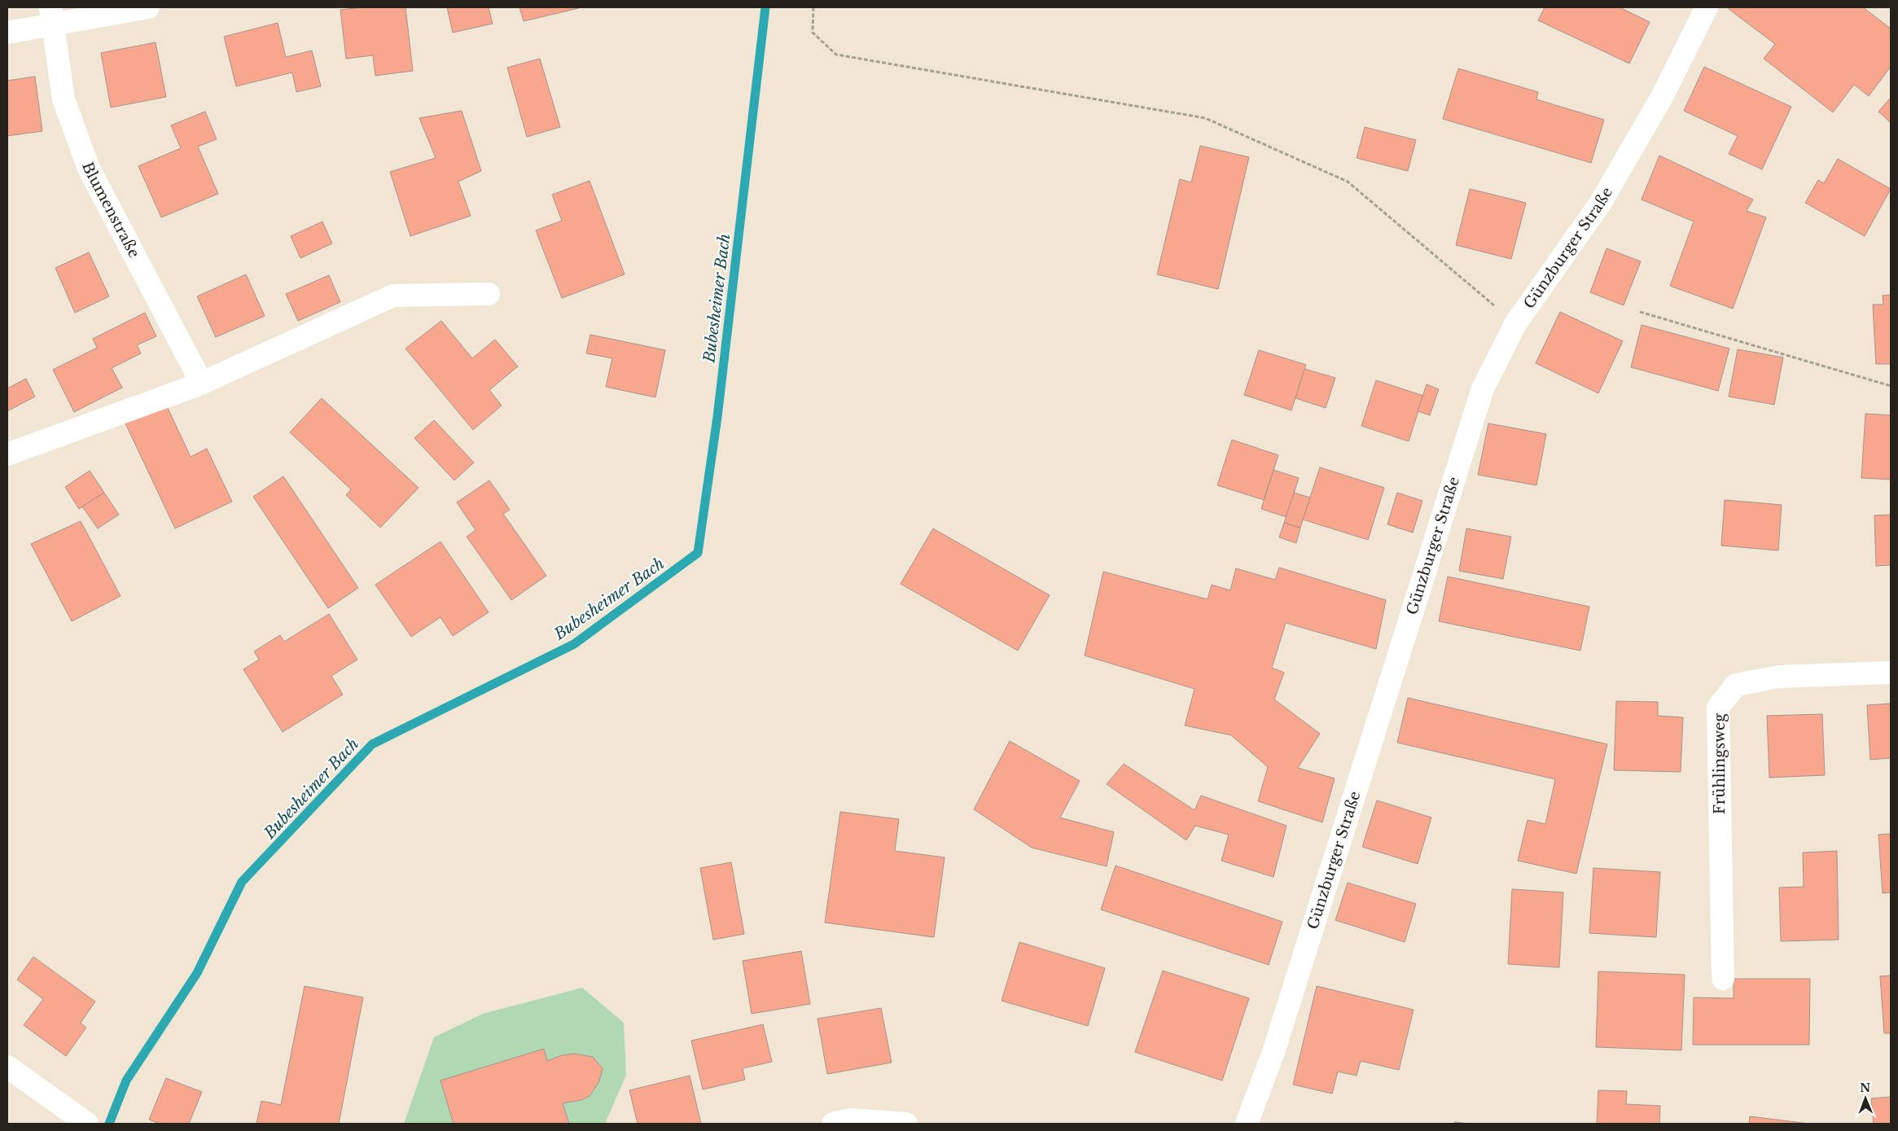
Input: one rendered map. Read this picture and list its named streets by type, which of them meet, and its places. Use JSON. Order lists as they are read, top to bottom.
{
  "streets": {
    "street": ["Blumenstraße", "Günzburger Straße", "Frühlingsweg"]
  },
  "water": ["Bubesheimer Bach"],
  "north": "top"
}
